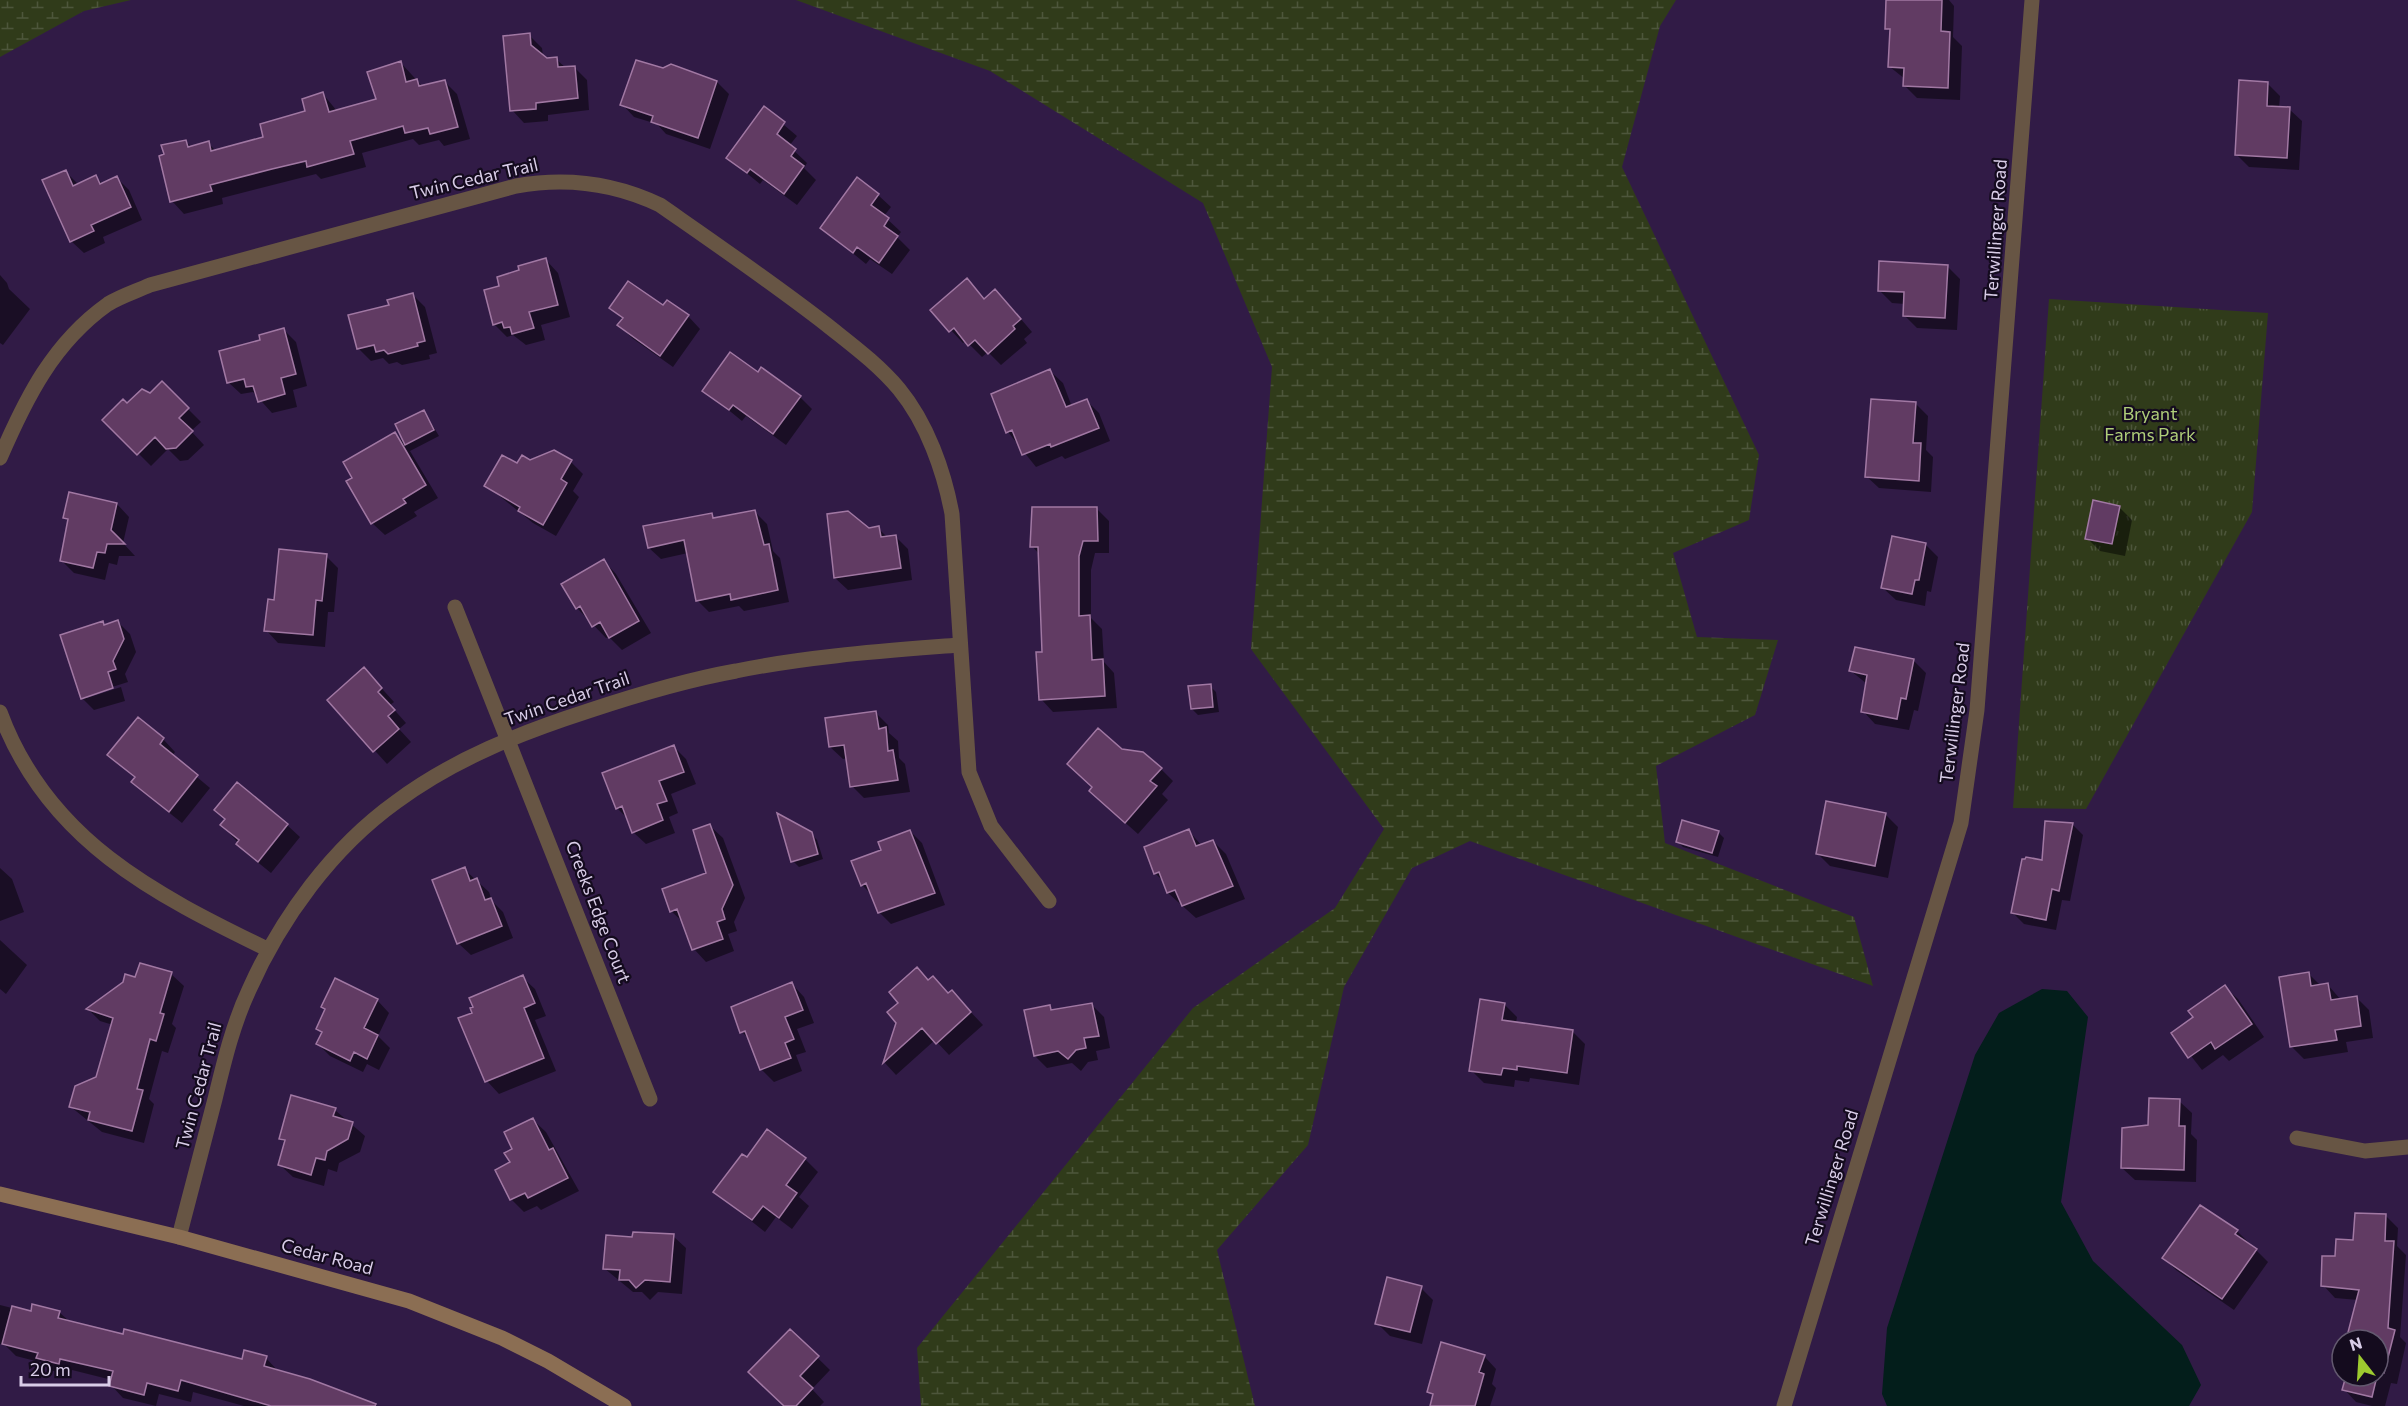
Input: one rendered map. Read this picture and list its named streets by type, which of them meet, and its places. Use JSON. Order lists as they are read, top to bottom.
{
  "streets": {
    "street": [
      "Twin Cedar Trail",
      "Terwillinger Road",
      "Creeks Edge Court",
      "Cedar Road"
    ]
  },
  "crossings": [
    ["Twin Cedar Trail", "Creeks Edge Court"],
    ["Twin Cedar Trail", "Cedar Road"]
  ],
  "parks": ["Bryant Farms Park"],
  "scale_bar": "20 m",
  "north": "top"
}
